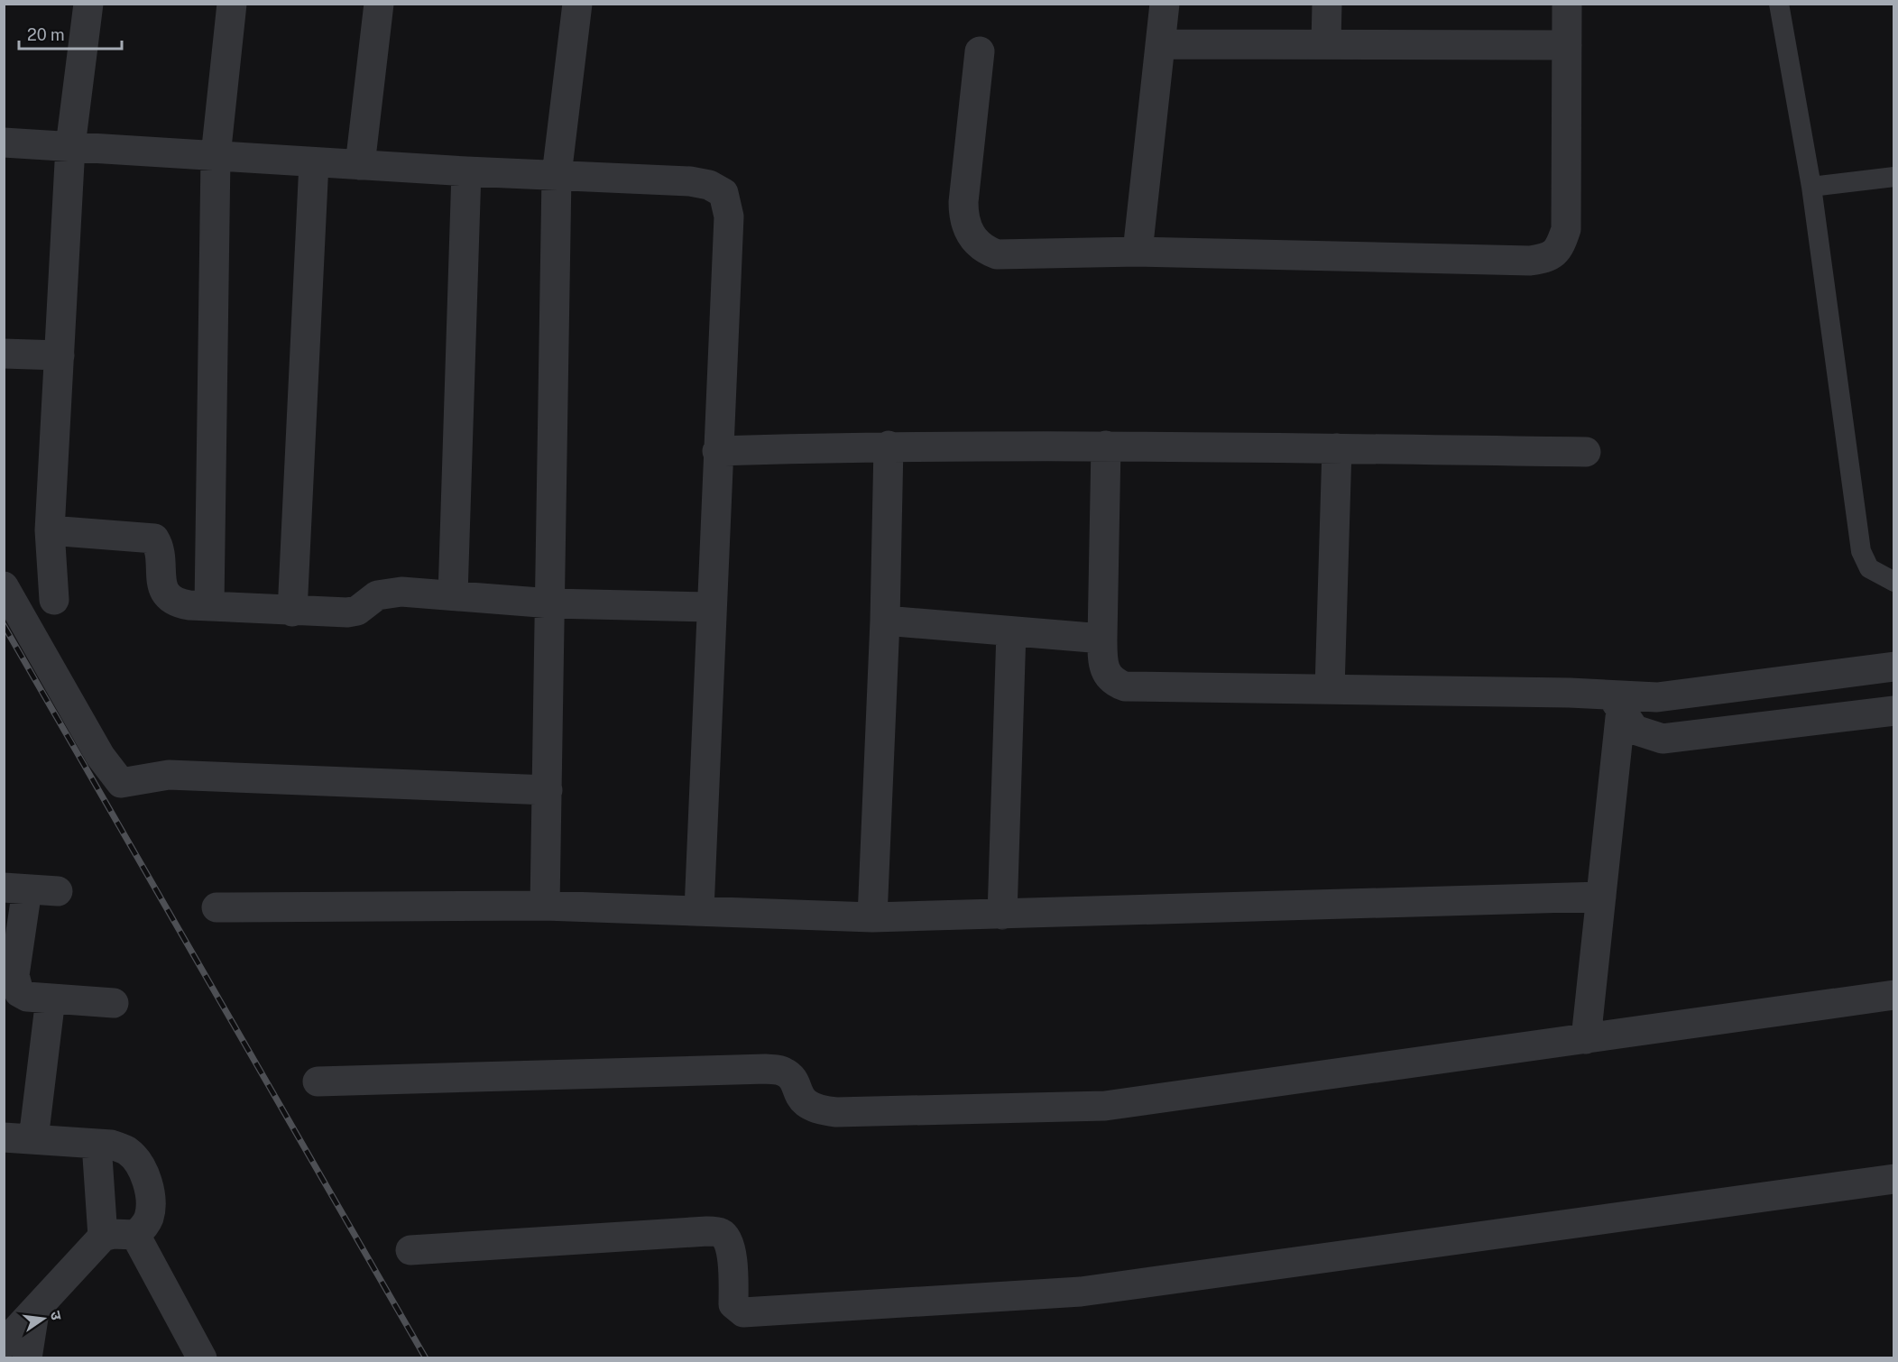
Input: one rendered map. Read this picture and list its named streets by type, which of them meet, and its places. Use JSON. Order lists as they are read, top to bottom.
{
  "scale_bar": "20 m",
  "north": "right"
}
